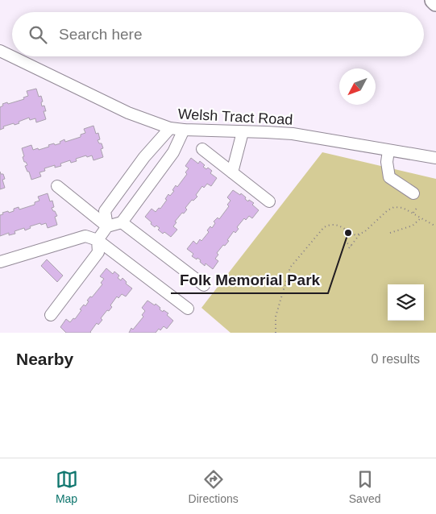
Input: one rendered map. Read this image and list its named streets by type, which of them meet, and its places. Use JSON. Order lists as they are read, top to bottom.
{
  "streets": {
    "street": ["Welsh Tract Road"]
  },
  "places": ["Folk Memorial Park"],
  "north": "bottom left",
  "page": {
    "search": "Search here",
    "heading": ["Nearby", "0 results"],
    "nav": ["Map", "Directions", "Saved"]
  }
}
